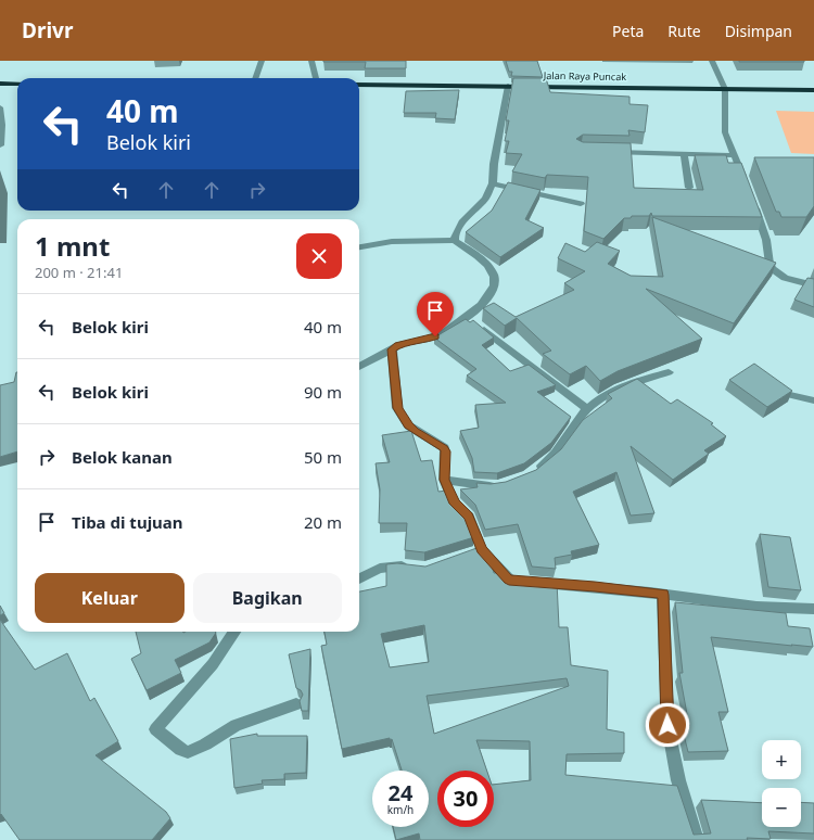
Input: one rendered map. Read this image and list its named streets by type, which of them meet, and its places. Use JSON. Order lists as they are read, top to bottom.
{
  "streets": {
    "highway": ["Jalan Raya Puncak"]
  },
  "page": {
    "header": "Drivr",
    "nav": ["Peta", "Rute", "Disimpan"],
    "turn": ["40 m", "Belok kiri"],
    "heading": ["1 mnt", "200 m · 21:41"],
    "list": [
      {
        "name": "Belok kiri",
        "value": "40 m"
      },
      {
        "name": "Belok kiri",
        "value": "90 m"
      },
      {
        "name": "Belok kanan",
        "value": "50 m"
      },
      {
        "name": "Tiba di tujuan",
        "value": "20 m"
      }
    ],
    "buttons": ["Keluar", "Bagikan"],
    "map_buttons": ["+", "−"],
    "speed": "24 km/h",
    "limit": "30"
  }
}
